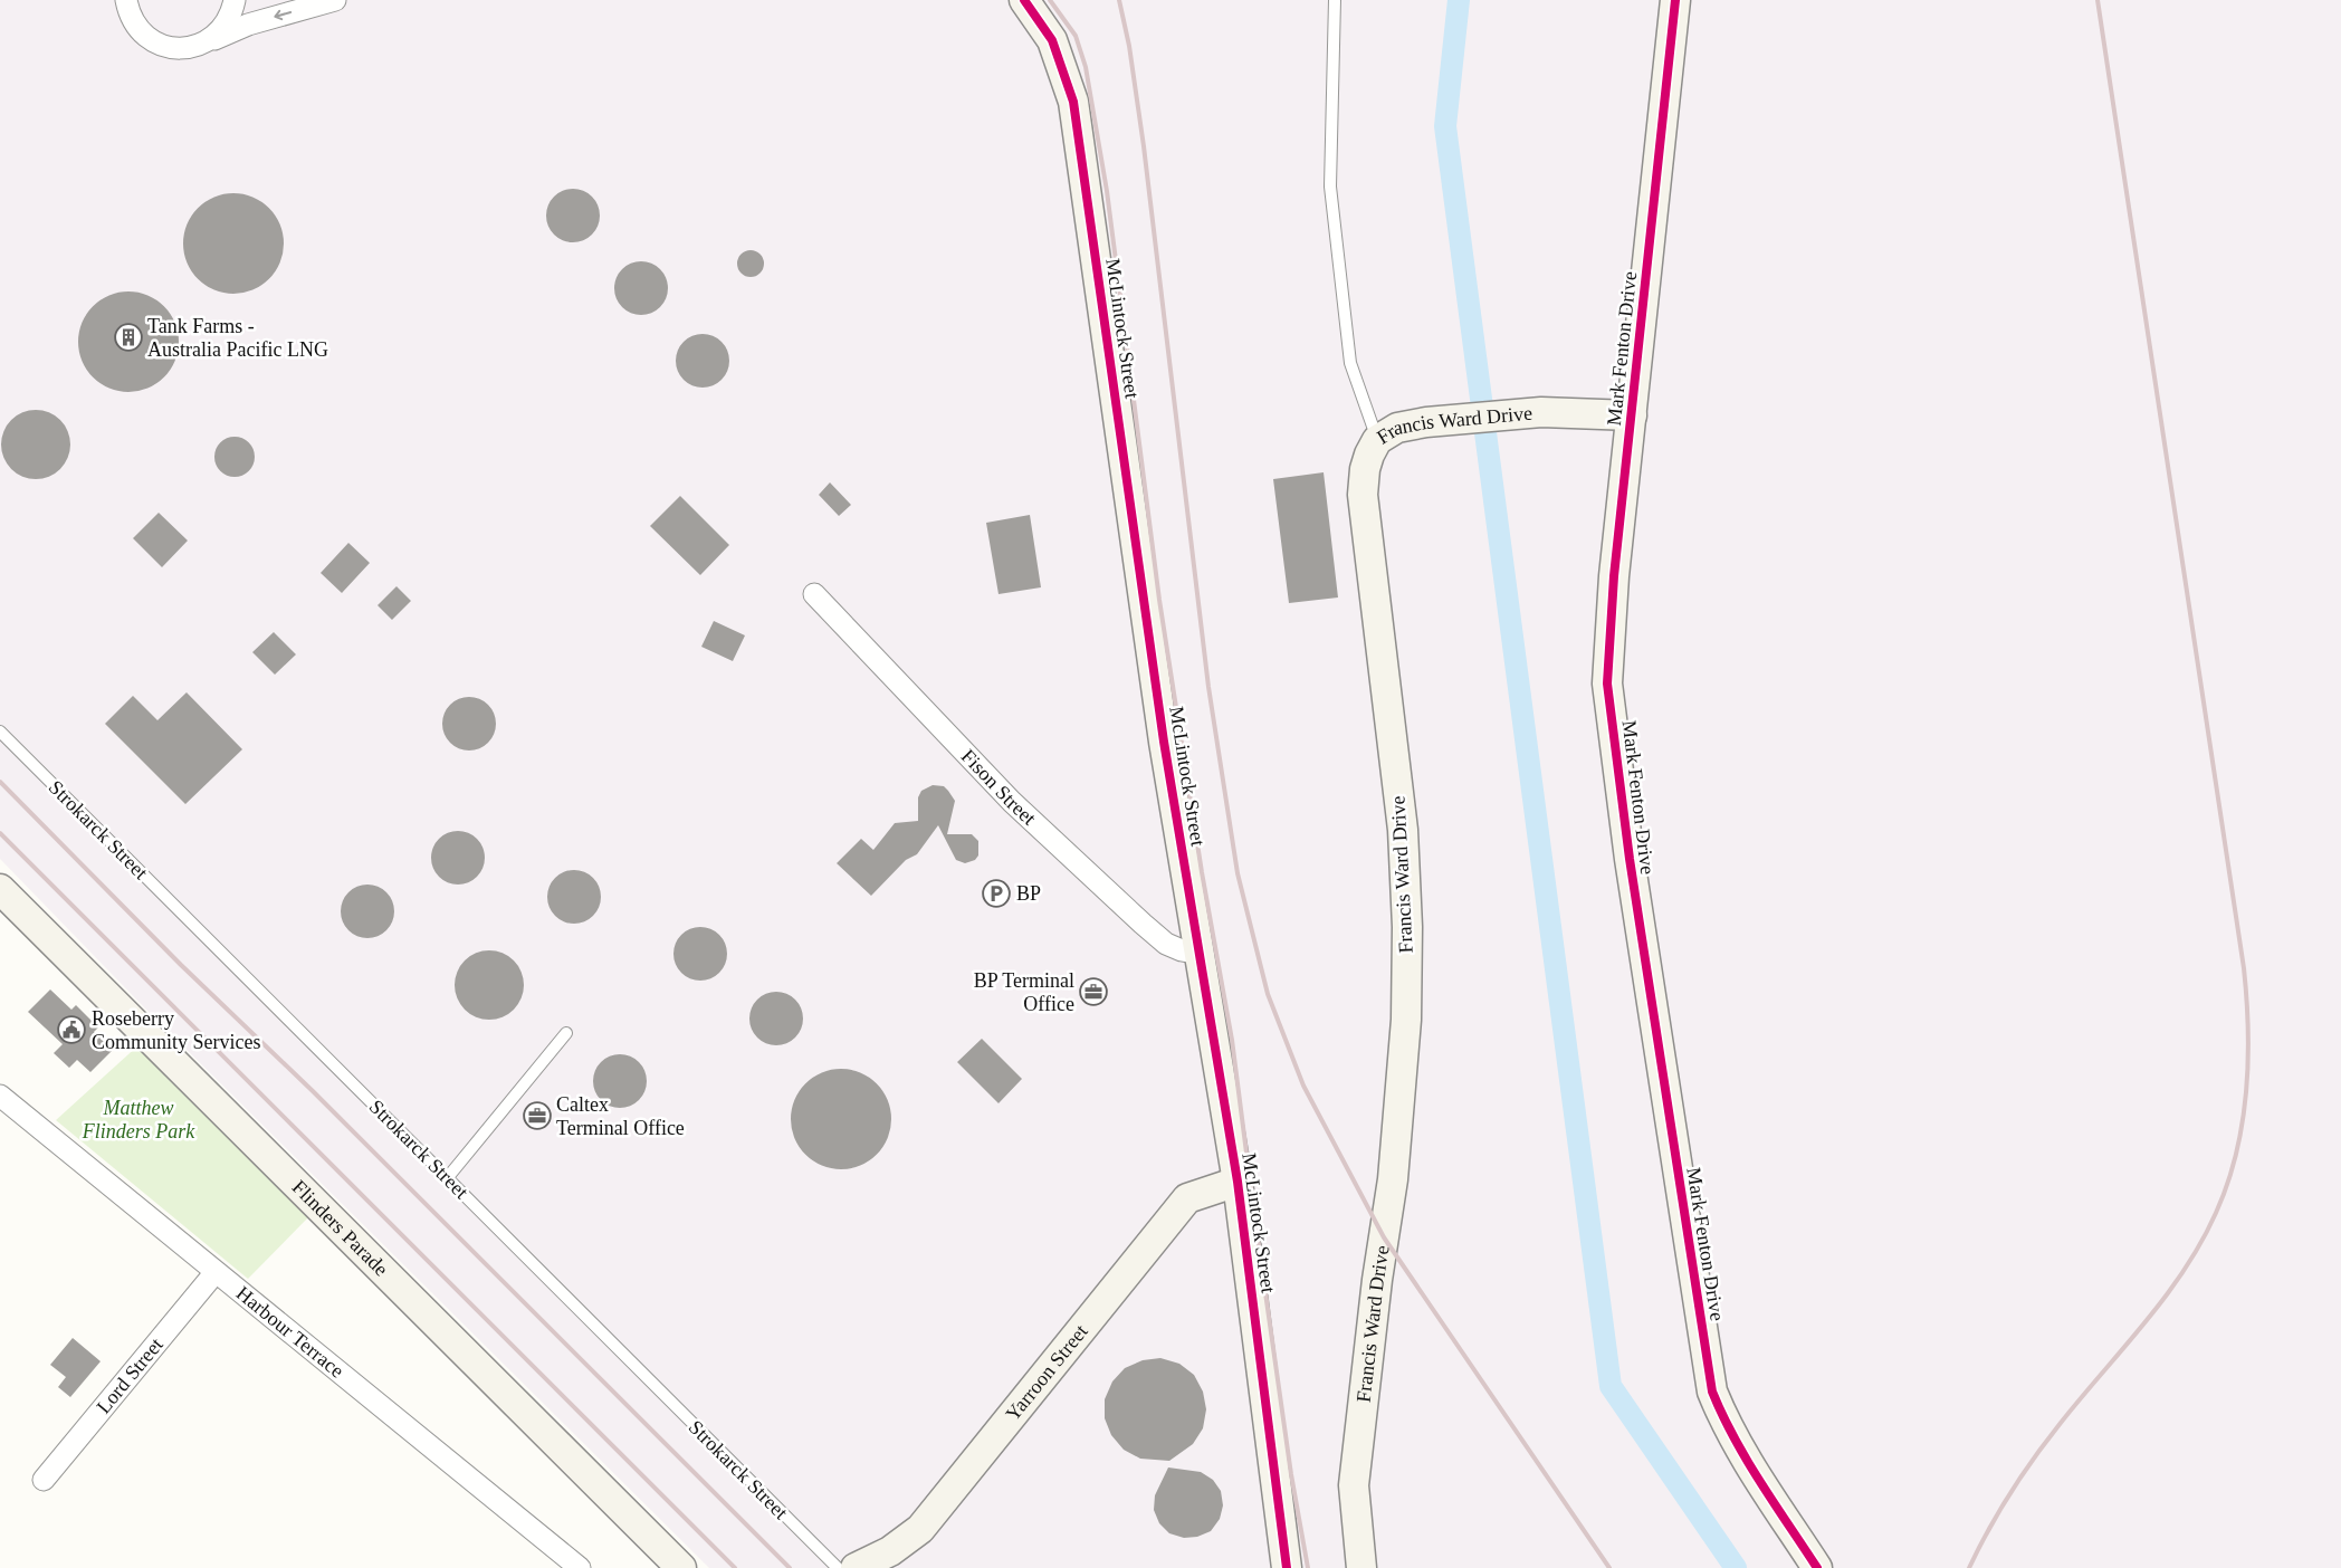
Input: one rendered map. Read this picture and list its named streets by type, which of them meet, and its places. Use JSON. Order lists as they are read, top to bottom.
{
  "streets": {
    "street": [
      "McLintock Street",
      "Mark Fenton Drive",
      "Francis Ward Drive",
      "Fison Street",
      "Flinders Parade",
      "Harbour Terrace",
      "Yarroon Street",
      "Lord Street"
    ],
    "lane": ["Strokarck Street"]
  },
  "crossings": [
    ["McLintock Street", "Fison Street"],
    ["McLintock Street", "Yarroon Street"],
    ["Mark Fenton Drive", "Francis Ward Drive"],
    ["Harbour Terrace", "Lord Street"]
  ],
  "parks": ["Matthew Flinders Park"],
  "places": {
    "building": ["Tank Farms - Australia Pacific LNG"],
    "parking": ["BP"],
    "office": ["BP Terminal Office", "Caltex Terminal Office"],
    "public building": ["Roseberry Community Services"]
  }
}
